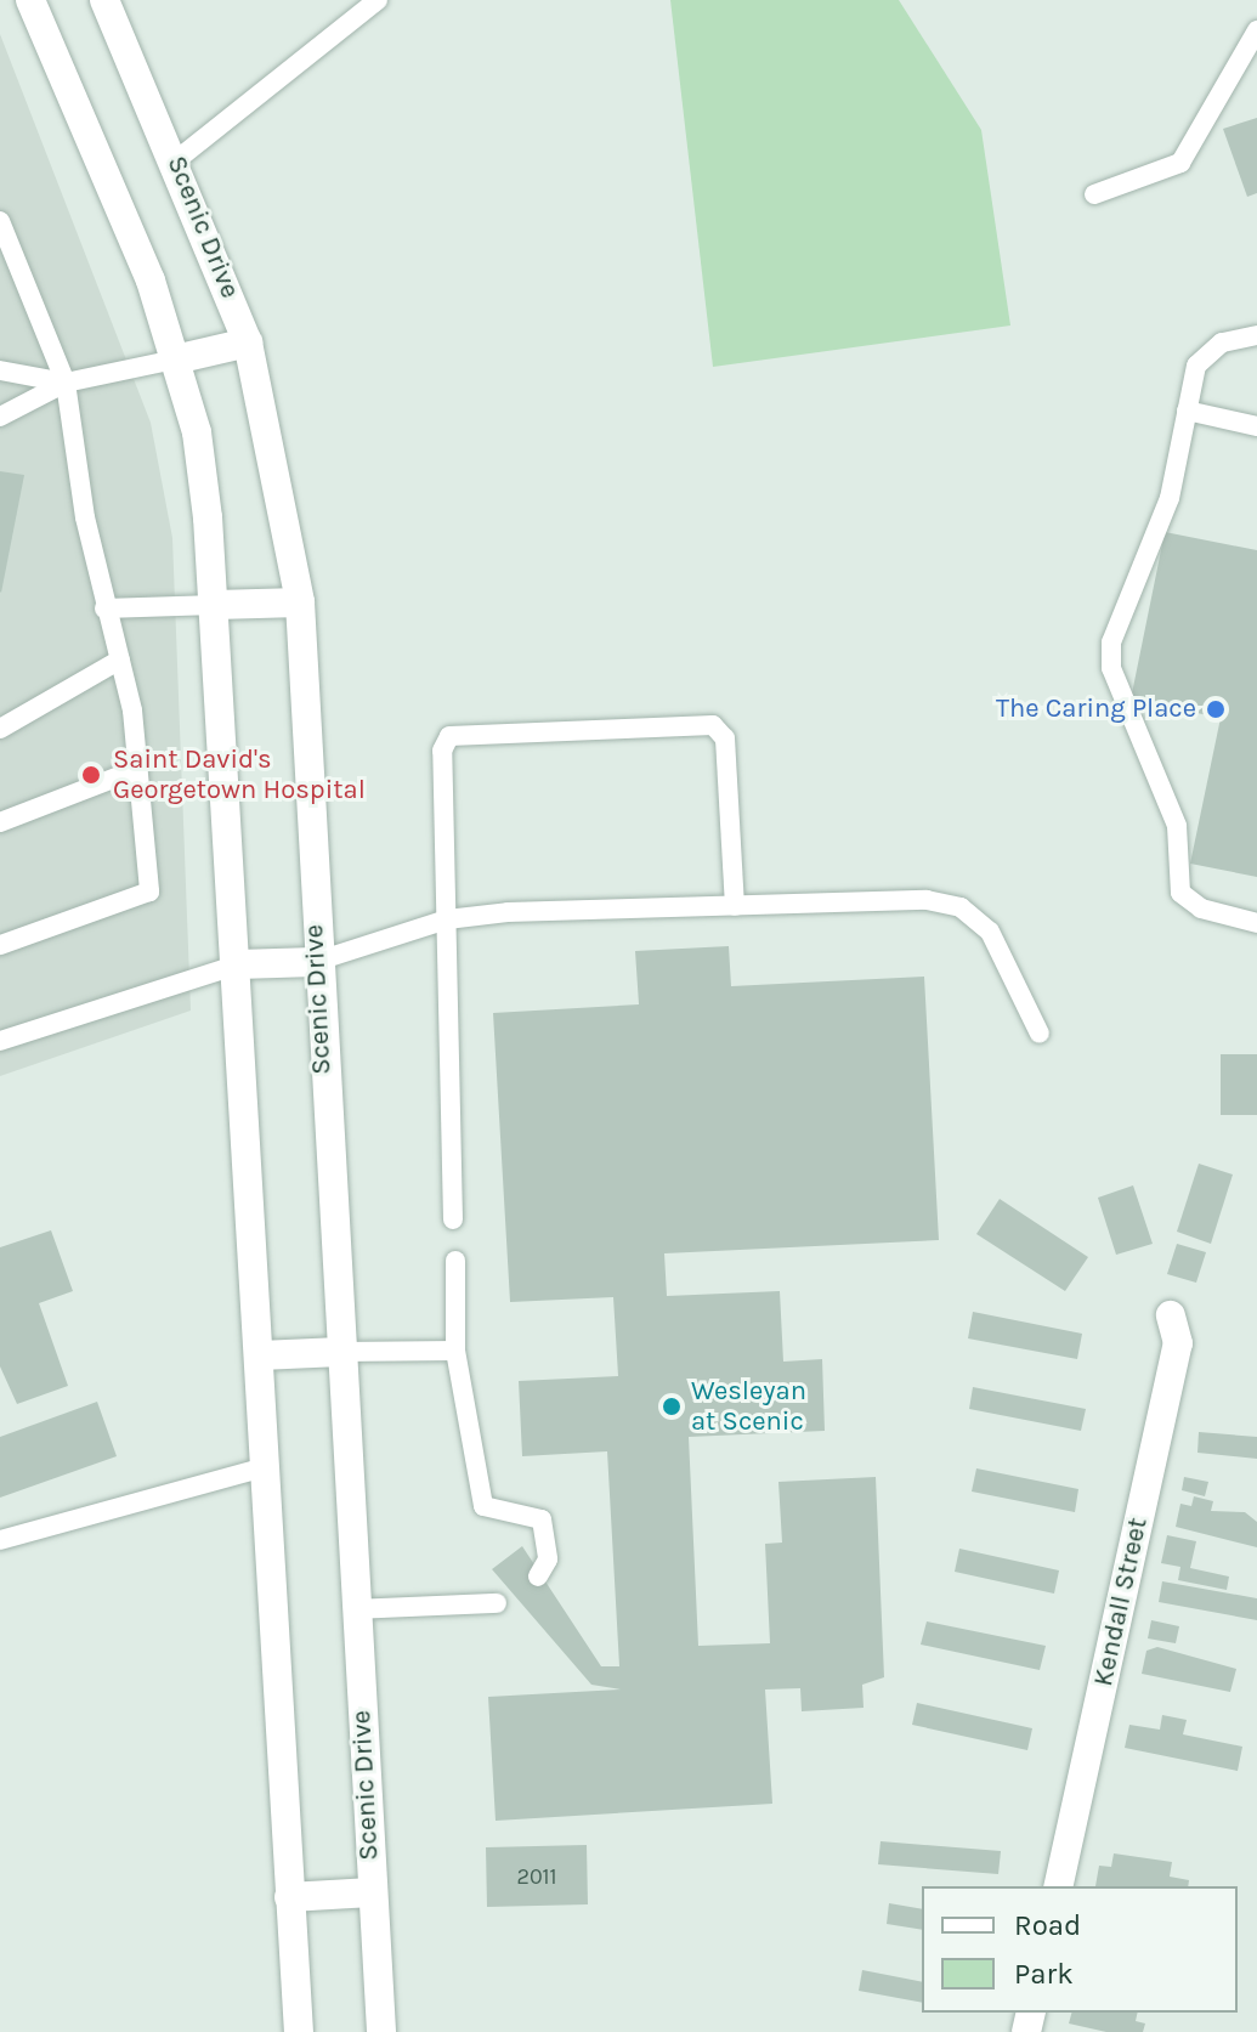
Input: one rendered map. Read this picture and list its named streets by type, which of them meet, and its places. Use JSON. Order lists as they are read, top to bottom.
{
  "streets": {
    "street": ["Scenic Drive", "Kendall Street"]
  },
  "places": ["The Caring Place", "Saint David's Georgetown Hospital", "Wesleyan at Scenic"],
  "house_numbers": ["2011"],
  "legend": ["Road", "Park"]
}
